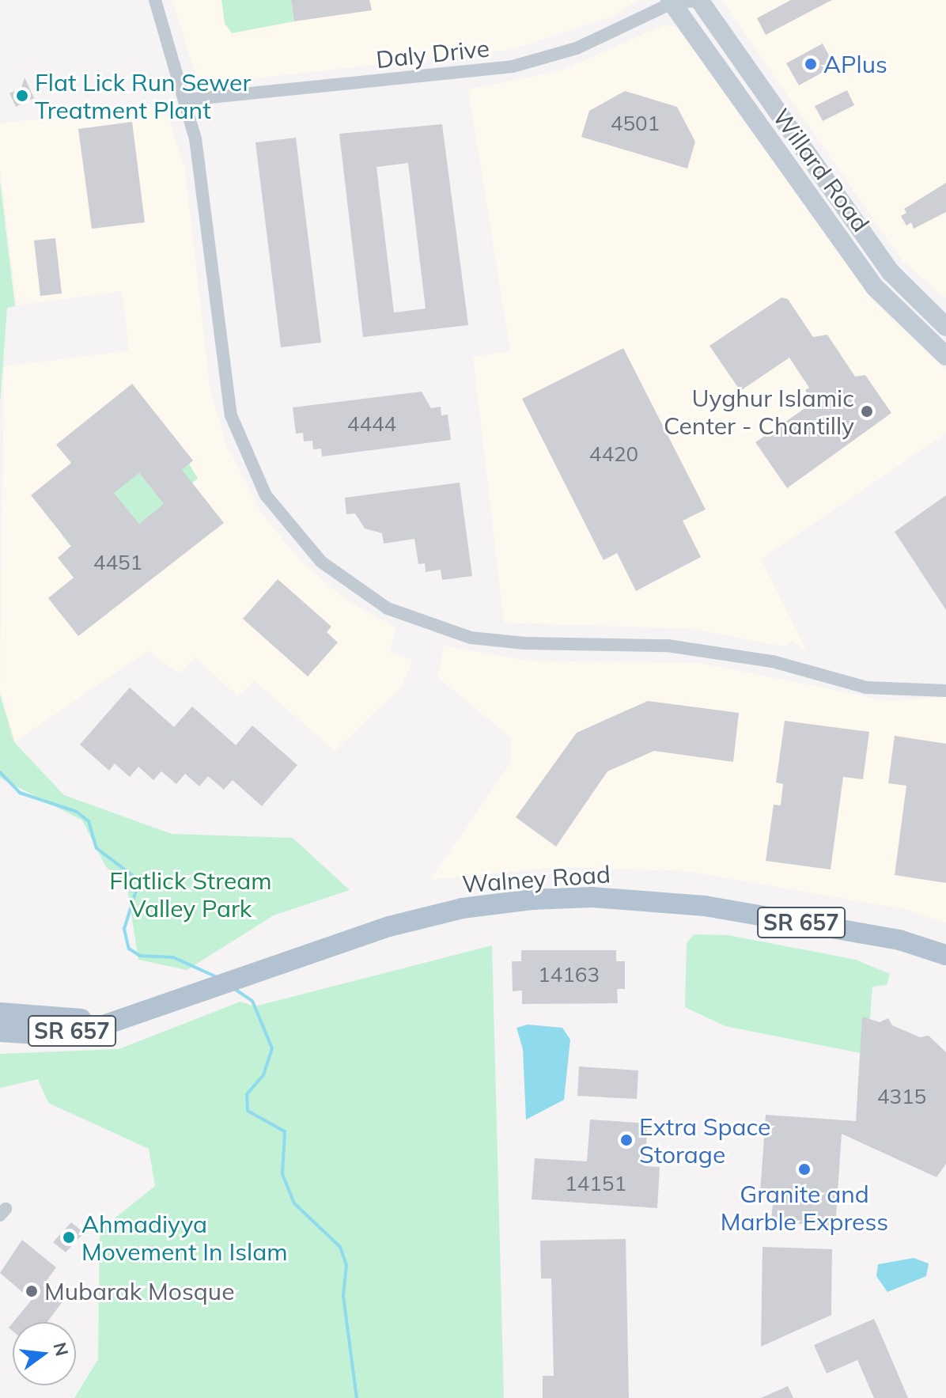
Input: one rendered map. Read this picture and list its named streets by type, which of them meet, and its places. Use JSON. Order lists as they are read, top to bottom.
{
  "streets": {
    "main road": ["Willard Road", "Walney Road", "SR 657"],
    "street": ["Daly Drive"]
  },
  "crossings": [
    ["Daly Drive", "Willard Road"]
  ],
  "parks": ["Flatlick Stream Valley Park"],
  "places": [
    "APlus",
    "Flat Lick Run Sewer Treatment Plant",
    "Uyghur Islamic Center - Chantilly",
    "Extra Space Storage",
    "Granite and Marble Express",
    "Ahmadiyya Movement In Islam",
    "Mubarak Mosque"
  ],
  "house_numbers": [
    "4501",
    "4444",
    "4420",
    "4451",
    "14163",
    "4315",
    "14151"
  ],
  "north": "right"
}
